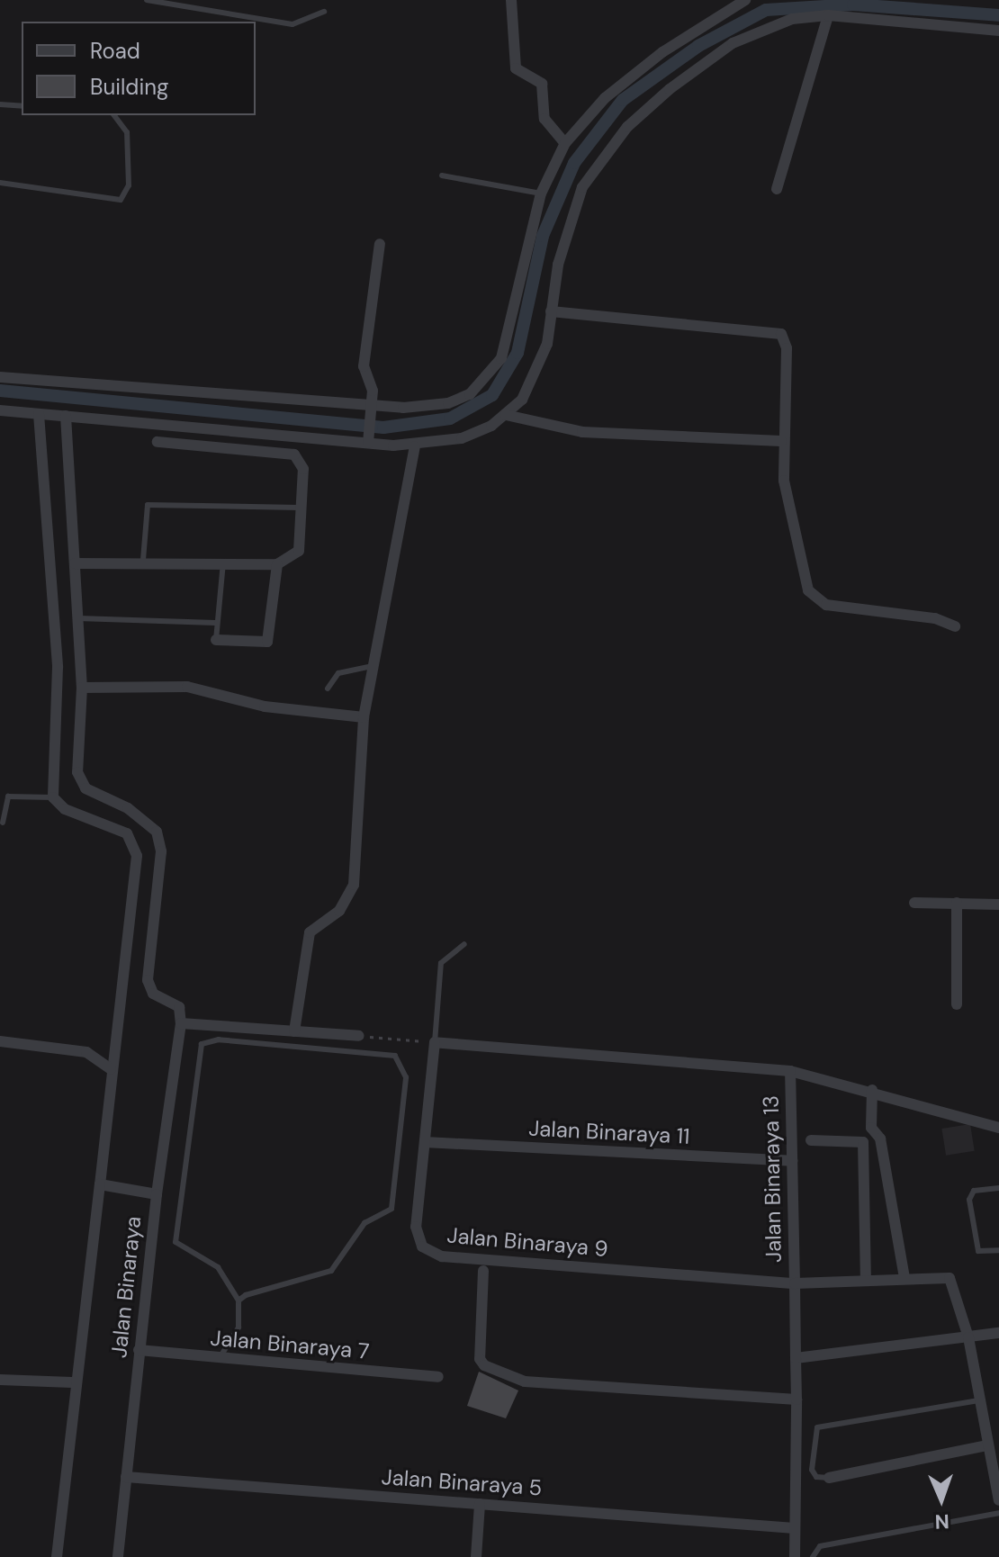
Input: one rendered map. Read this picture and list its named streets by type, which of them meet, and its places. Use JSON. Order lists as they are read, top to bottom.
{
  "streets": {
    "street": [
      "Jalan Binaraya 11",
      "Jalan Binaraya 13",
      "Jalan Binaraya 9",
      "Jalan Binaraya",
      "Jalan Binaraya 7",
      "Jalan Binaraya 5"
    ]
  },
  "crossings": [
    ["Jalan Binaraya 11", "Jalan Binaraya 13"],
    ["Jalan Binaraya 11", "Jalan Binaraya 9"],
    ["Jalan Binaraya 13", "Jalan Binaraya 9"],
    ["Jalan Binaraya 13", "Jalan Binaraya 5"],
    ["Jalan Binaraya", "Jalan Binaraya 7"],
    ["Jalan Binaraya", "Jalan Binaraya 5"]
  ],
  "legend": ["Road", "Building"],
  "north": "bottom"
}
